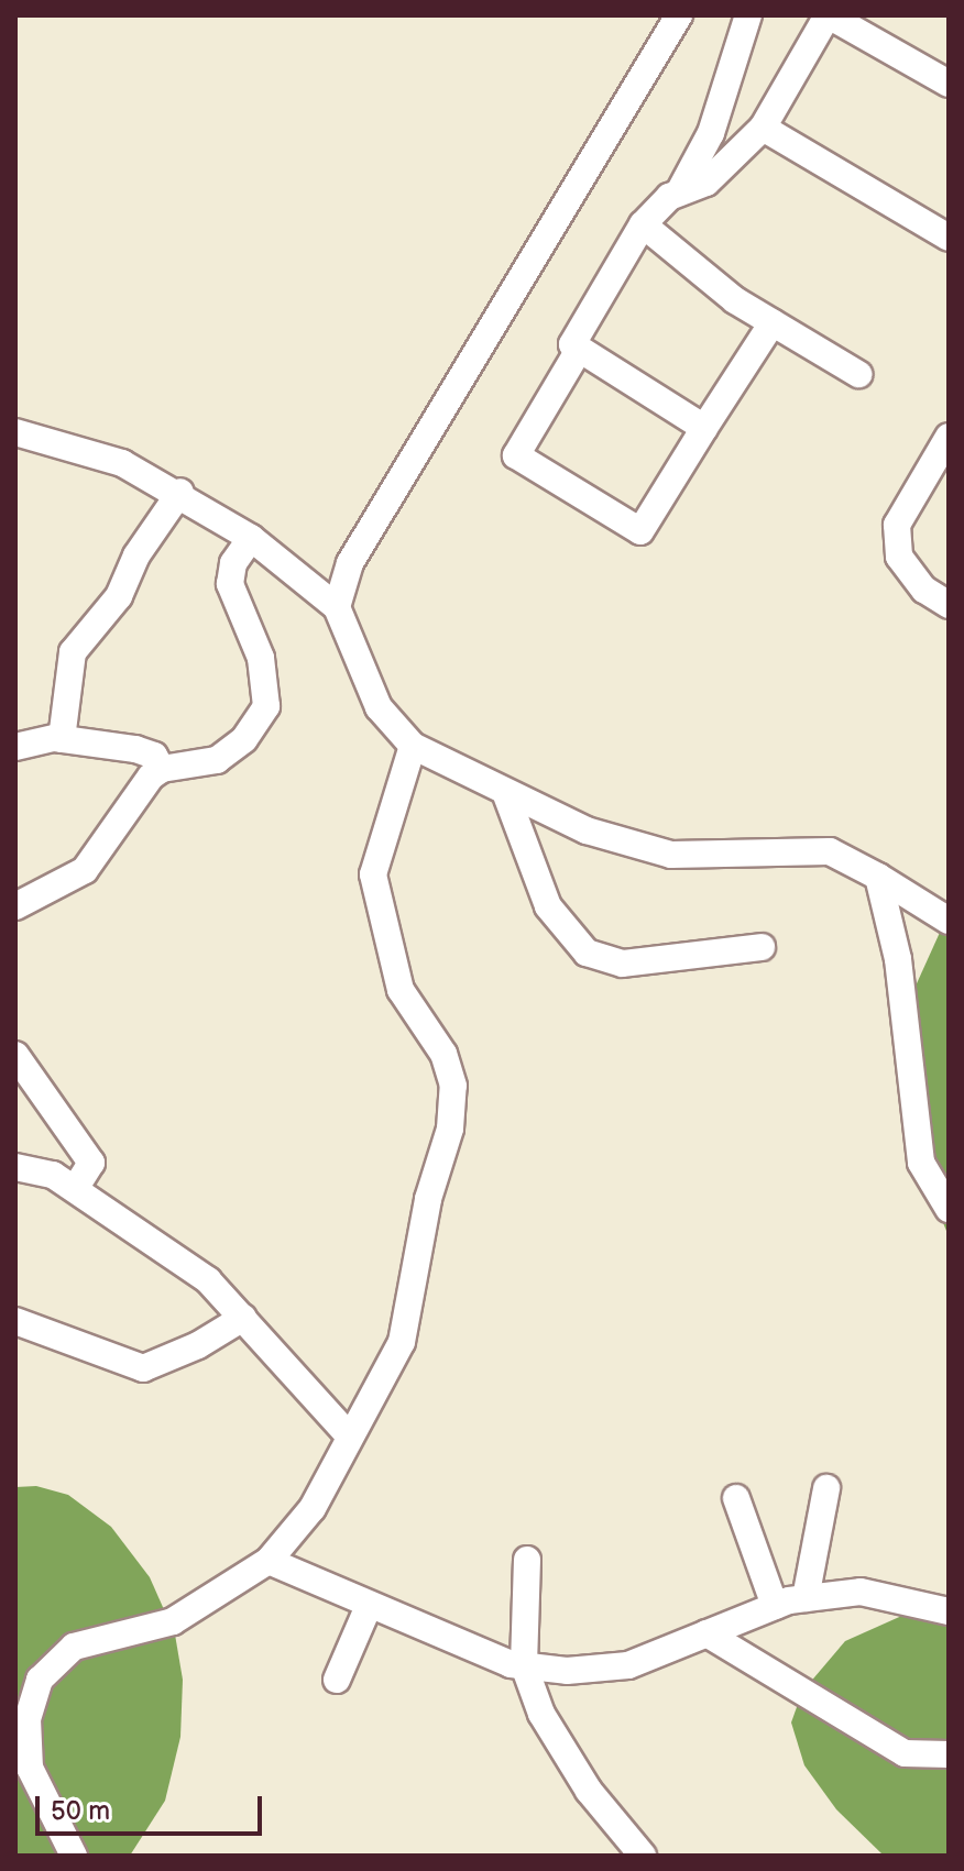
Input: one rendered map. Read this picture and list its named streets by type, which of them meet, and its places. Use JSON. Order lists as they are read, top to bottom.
{
  "scale_bar": "50 m"
}
